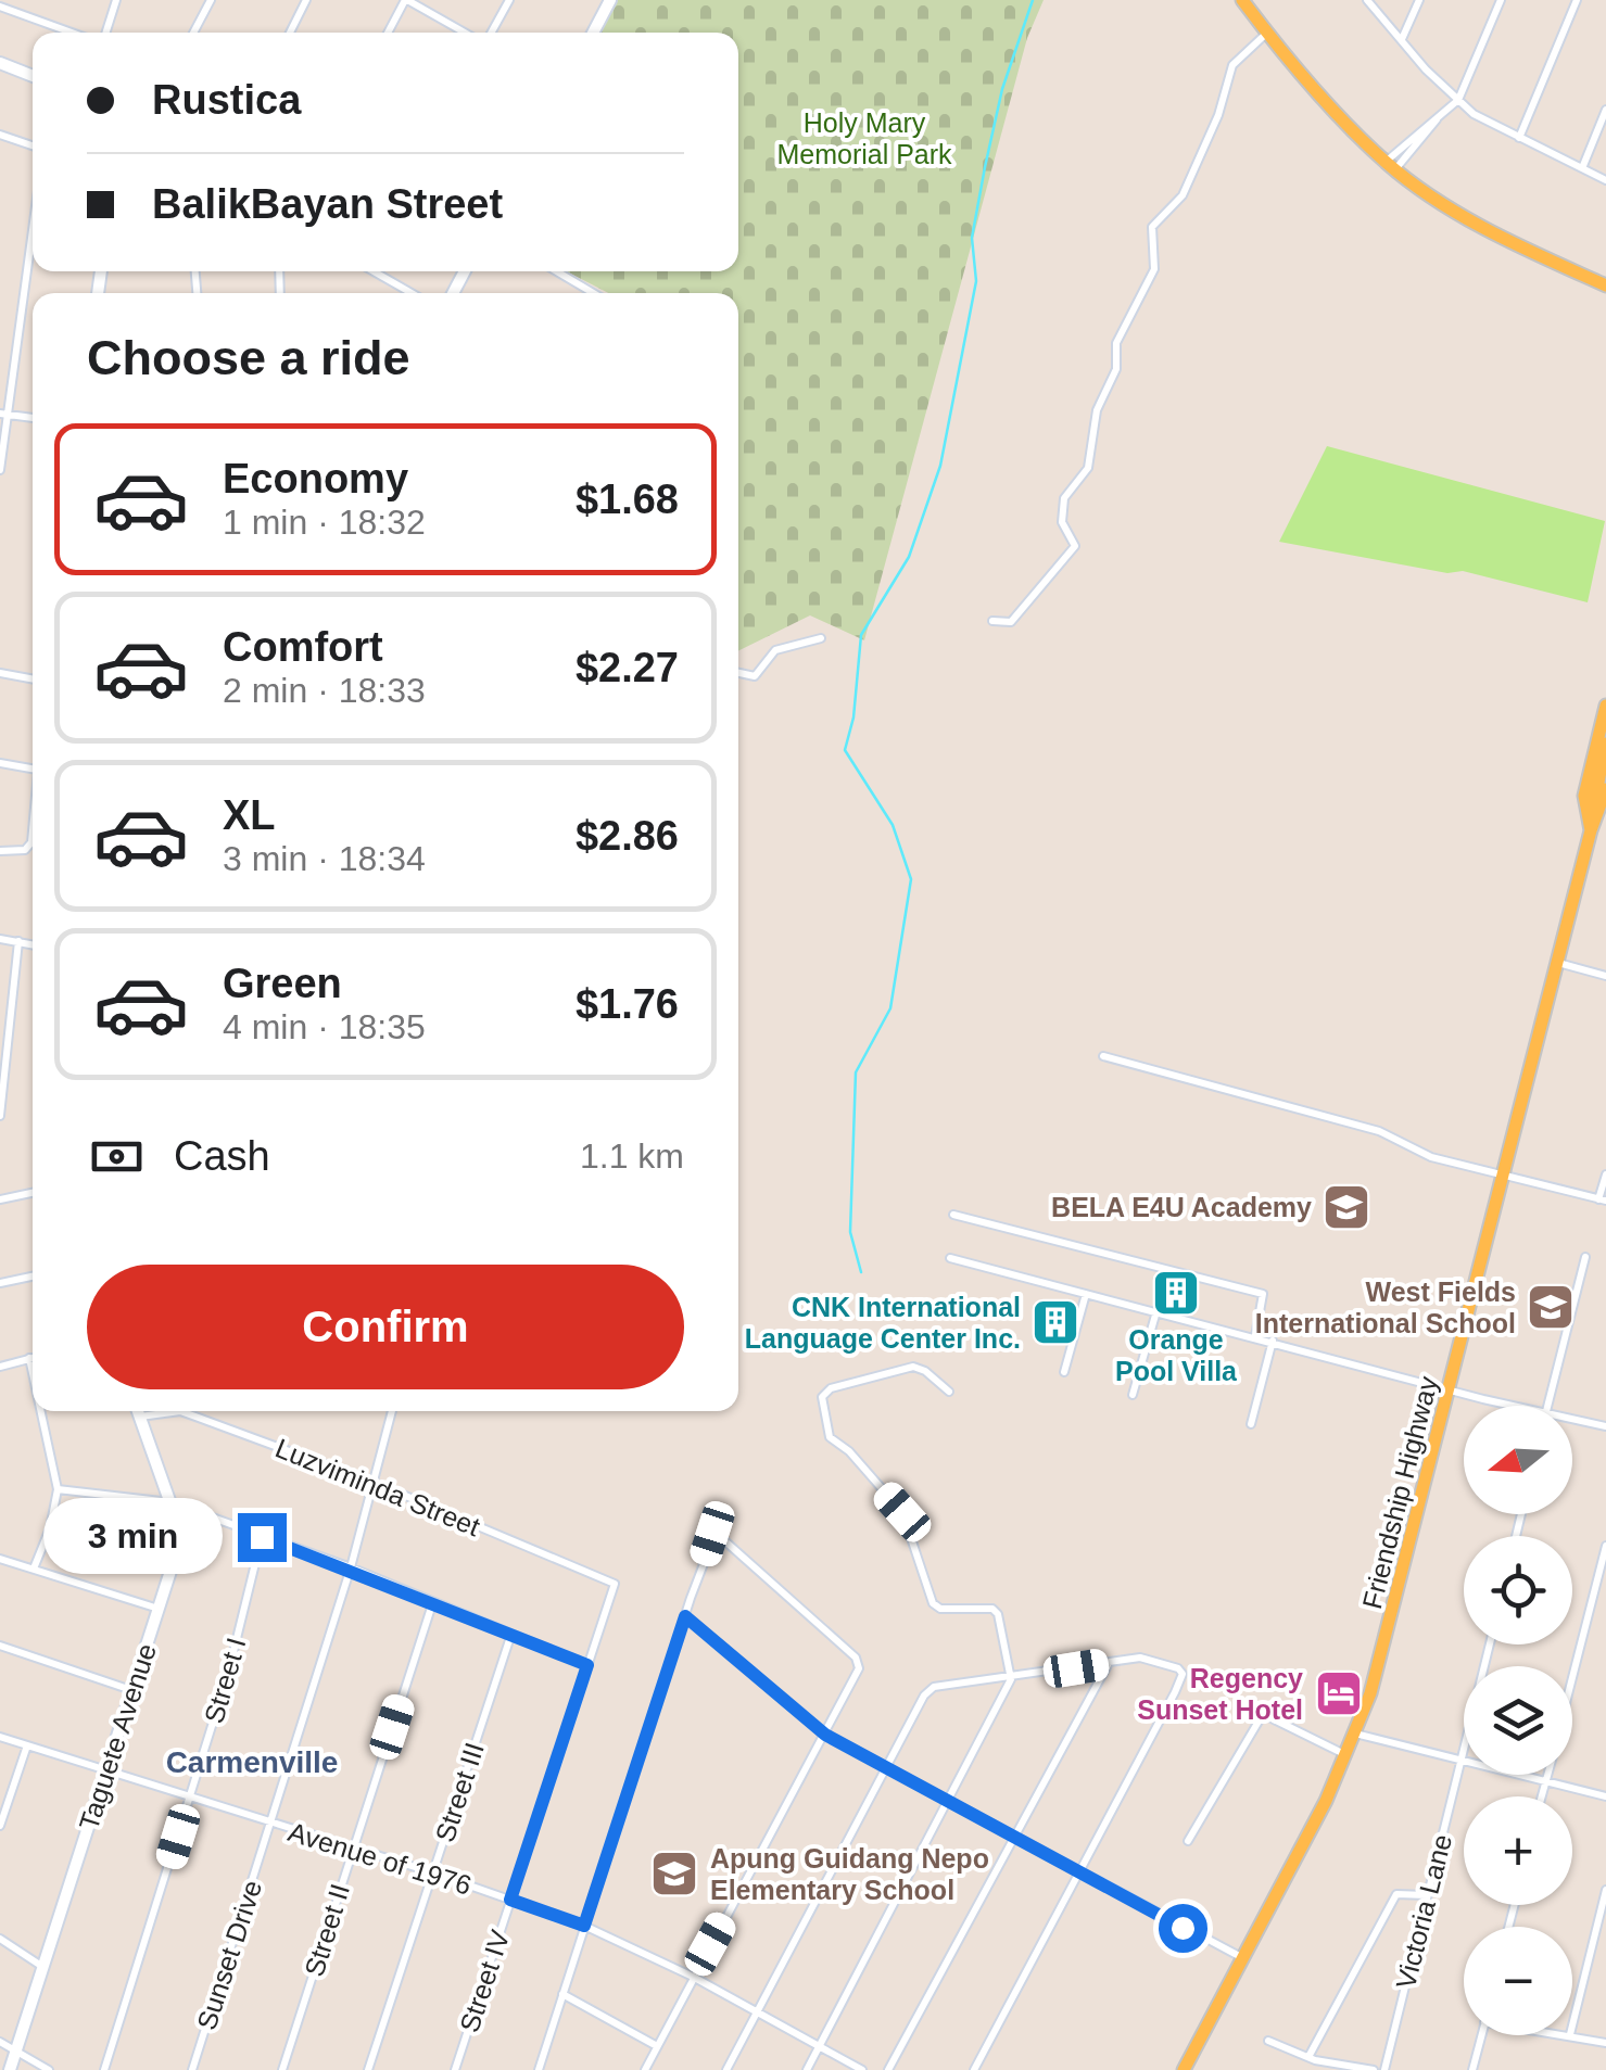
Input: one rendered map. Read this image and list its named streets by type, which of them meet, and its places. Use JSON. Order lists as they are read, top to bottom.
{
  "streets": {
    "main road": ["Friendship Highway"],
    "street": [
      "Luzviminda Street",
      "Street I",
      "Taguete Avenue",
      "Street III",
      "Avenue of 1976",
      "Victoria Lane",
      "Street II",
      "Sunset Drive",
      "Street IV"
    ]
  },
  "crossings": [
    ["Luzviminda Street", "Taguete Avenue"],
    ["Luzviminda Street", "Sunset Drive"],
    ["Luzviminda Street", "Street IV"],
    ["Street I", "Avenue of 1976"],
    ["Taguete Avenue", "Avenue of 1976"],
    ["Street III", "Avenue of 1976"],
    ["Avenue of 1976", "Street II"],
    ["Avenue of 1976", "Sunset Drive"],
    ["Avenue of 1976", "Street IV"]
  ],
  "districts": ["Carmenville"],
  "parks": ["Holy Mary Memorial Park"],
  "places": {
    "school or university": ["BELA E4U Academy", "West Fields International School", "Apung Guidang Nepo Elementary School"],
    "building": ["Orange Pool Villa", "CNK International Language Center Inc."],
    "hotel": ["Regency Sunset Hotel"]
  },
  "north": "left",
  "page": {
    "banner": ["Rustica", "BalikBayan Street"],
    "heading": "Choose a ride",
    "list": [
      {
        "name": "Economy",
        "note": "1 min · 18:32",
        "value": "$1.68"
      },
      {
        "name": "Comfort",
        "note": "2 min · 18:33",
        "value": "$2.27"
      },
      {
        "name": "XL",
        "note": "3 min · 18:34",
        "value": "$2.86"
      },
      {
        "name": "Green",
        "note": "4 min · 18:35",
        "value": "$1.76"
      }
    ],
    "pay": ["Cash", "1.1 km"],
    "buttons": "Confirm",
    "map_buttons": ["+", "−"],
    "bubble": "3 min"
  }
}
